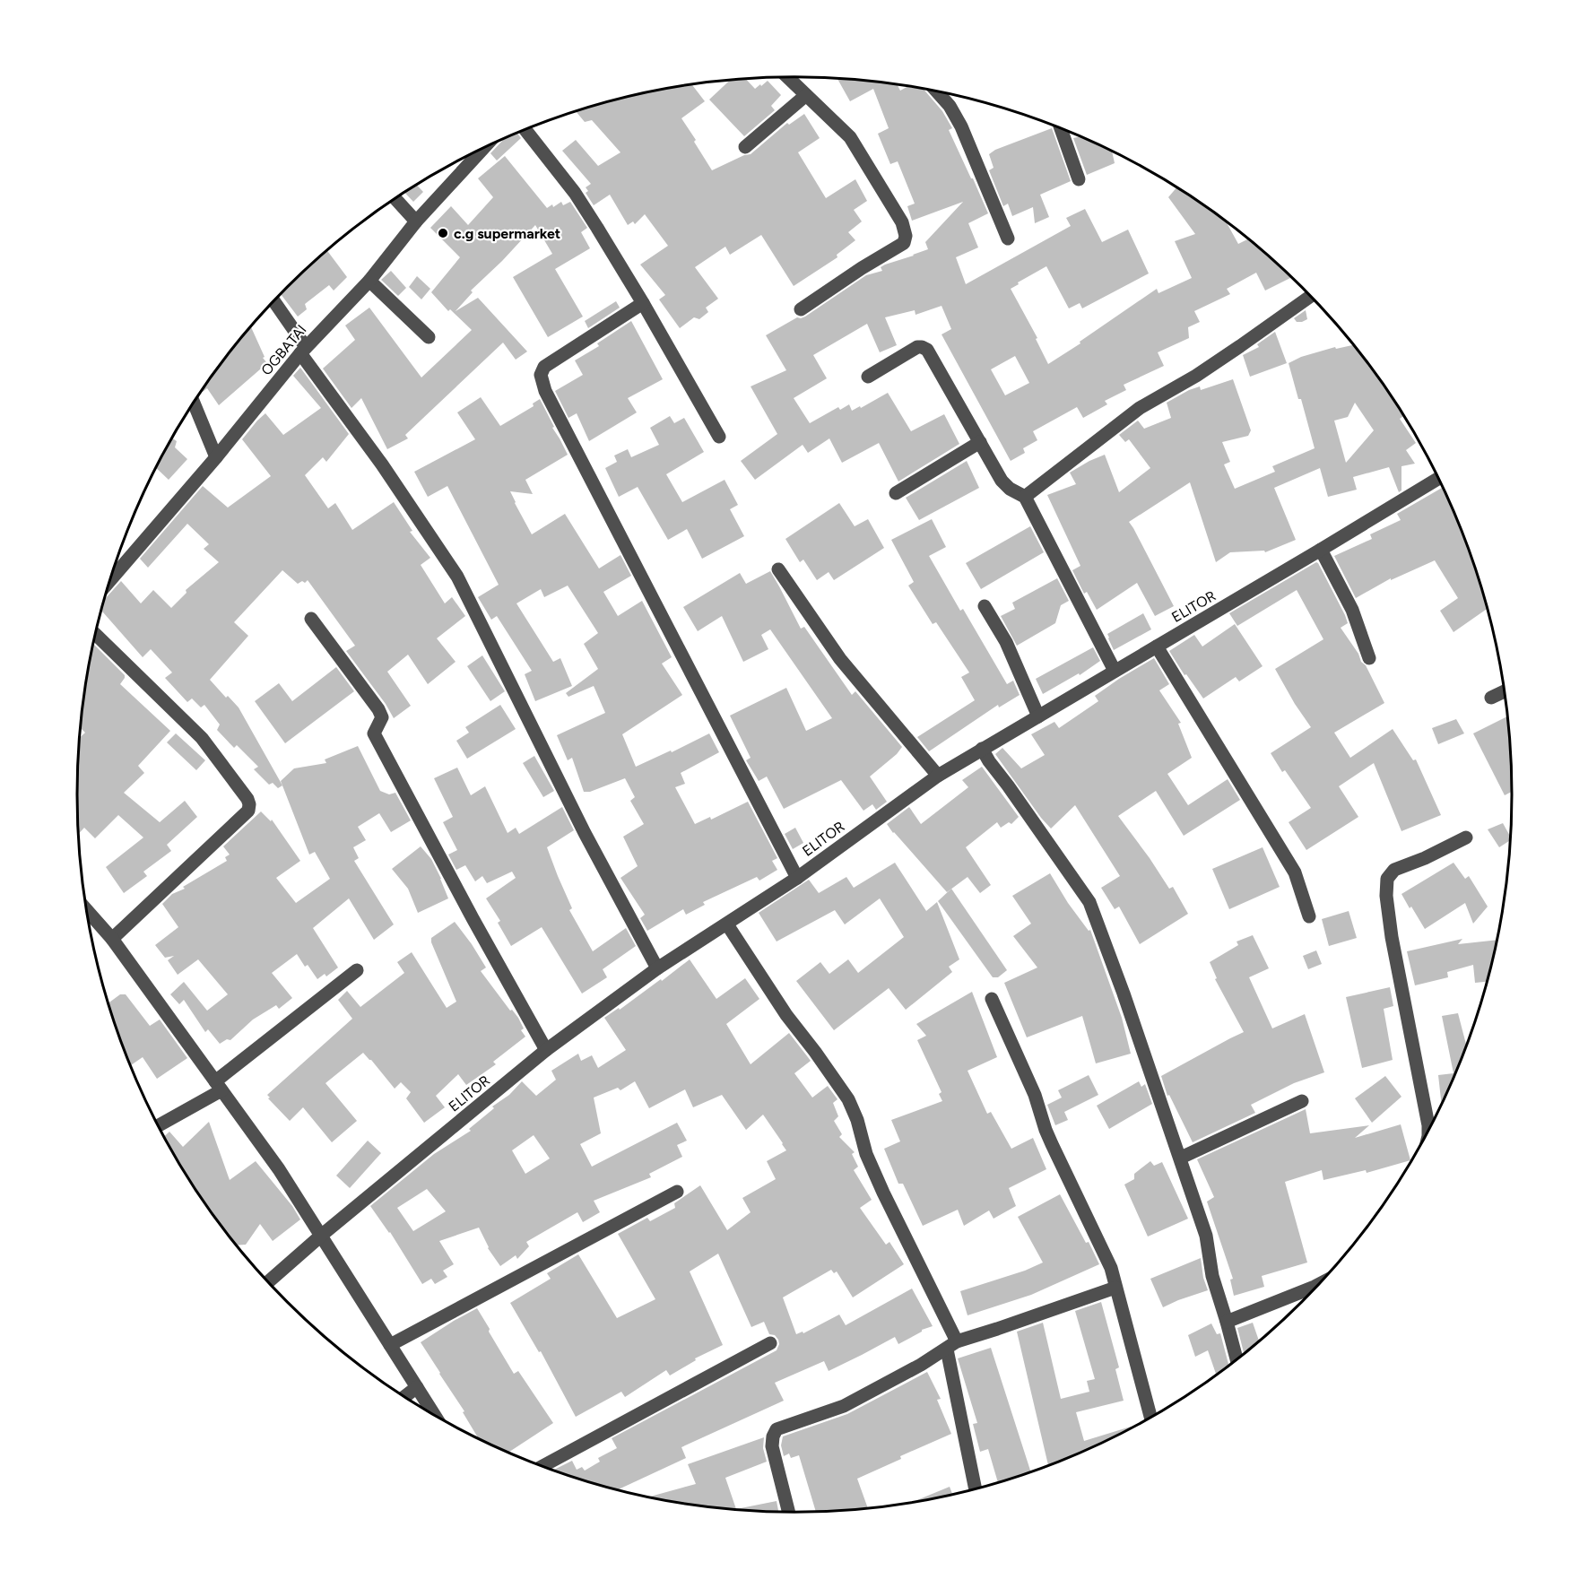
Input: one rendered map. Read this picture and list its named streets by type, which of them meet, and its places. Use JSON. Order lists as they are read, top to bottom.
{
  "streets": {
    "street": ["OGBATAI", "ELITOR"]
  },
  "places": ["c.g supermarket"]
}
